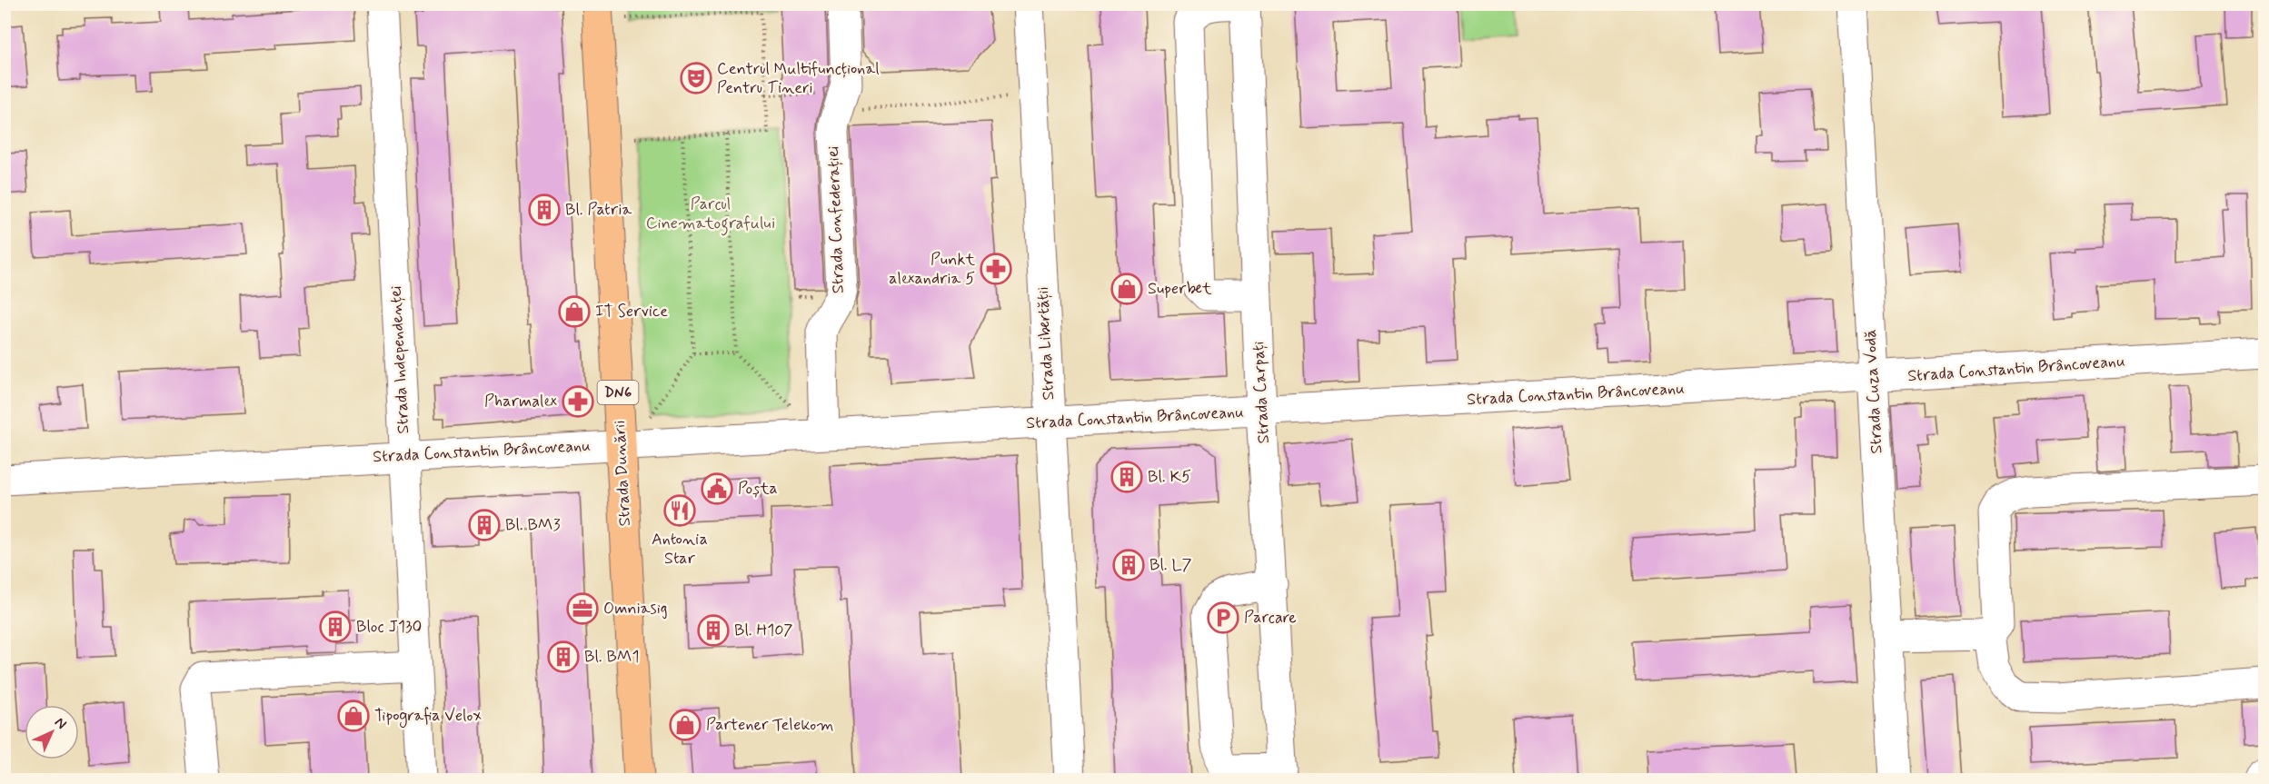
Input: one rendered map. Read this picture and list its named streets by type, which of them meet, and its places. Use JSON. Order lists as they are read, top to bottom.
{
  "streets": {
    "main road": ["DN6", "Strada Dunării"],
    "street": [
      "Strada Confederației",
      "Strada Libertății",
      "Strada Independenței",
      "Strada Constantin Brâncoveanu",
      "Strada Cuza Vodă",
      "Strada Carpați"
    ]
  },
  "crossings": [
    ["Strada Confederației", "Strada Constantin Brâncoveanu"],
    ["Strada Libertății", "Strada Constantin Brâncoveanu"],
    ["Strada Independenței", "Strada Constantin Brâncoveanu"],
    ["Strada Constantin Brâncoveanu", "Strada Cuza Vodă"],
    ["Strada Constantin Brâncoveanu", "Strada Carpați"],
    ["Strada Constantin Brâncoveanu", "Strada Dunării"]
  ],
  "parks": ["Parcul Cinematografului"],
  "places": {
    "theatre": ["Centrul Multifuncțional Pentru Tineri"],
    "building": [
      "Bl. Patria",
      "Bl. K5",
      "Bl. BM3",
      "Bl. L7",
      "Bloc J130",
      "Bl. H107",
      "Bl. BM1"
    ],
    "pharmacy": ["Punkt alexandria 5", "Pharmalex"],
    "shop": [
      "Superbet",
      "IT Service",
      "Tipografia Velox",
      "Partener Telekom"
    ],
    "public building": ["Poșta"],
    "restaurant": ["Antonia Star"],
    "office": ["Omniasig"],
    "parking": ["Parcare"]
  },
  "north": "top right"
}
